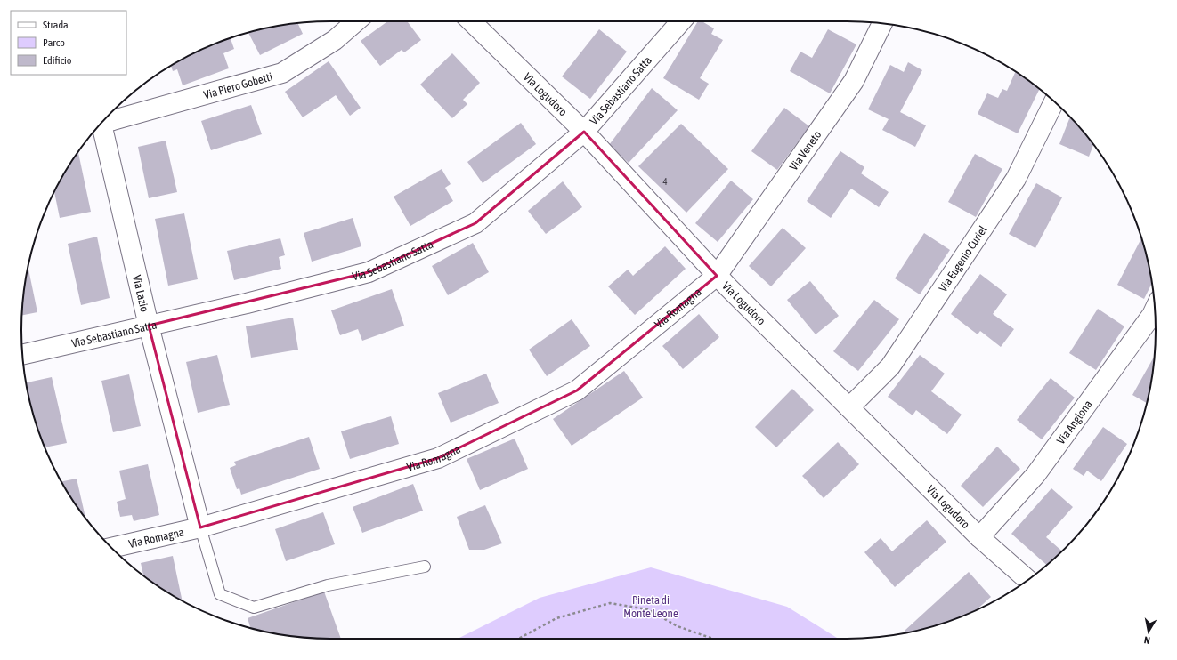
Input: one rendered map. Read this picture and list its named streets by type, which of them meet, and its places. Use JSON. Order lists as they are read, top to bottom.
{
  "streets": {
    "street": [
      "Via Piero Gobetti",
      "Via Sebastiano Satta",
      "Via Logudoro",
      "Via Veneto",
      "Via Eugenio Curiel",
      "Via Lazio",
      "Via Romagna",
      "Via Anglona"
    ]
  },
  "crossings": [
    ["Via Sebastiano Satta", "Via Logudoro"],
    ["Via Sebastiano Satta", "Via Lazio"],
    ["Via Logudoro", "Via Veneto"],
    ["Via Logudoro", "Via Eugenio Curiel"],
    ["Via Logudoro", "Via Romagna"],
    ["Via Logudoro", "Via Anglona"],
    ["Via Veneto", "Via Romagna"],
    ["Via Lazio", "Via Romagna"]
  ],
  "parks": ["Pineta di Monte Leone"],
  "house_numbers": ["4"],
  "legend": ["Strada", "Parco", "Edificio"],
  "north": "bottom"
}
